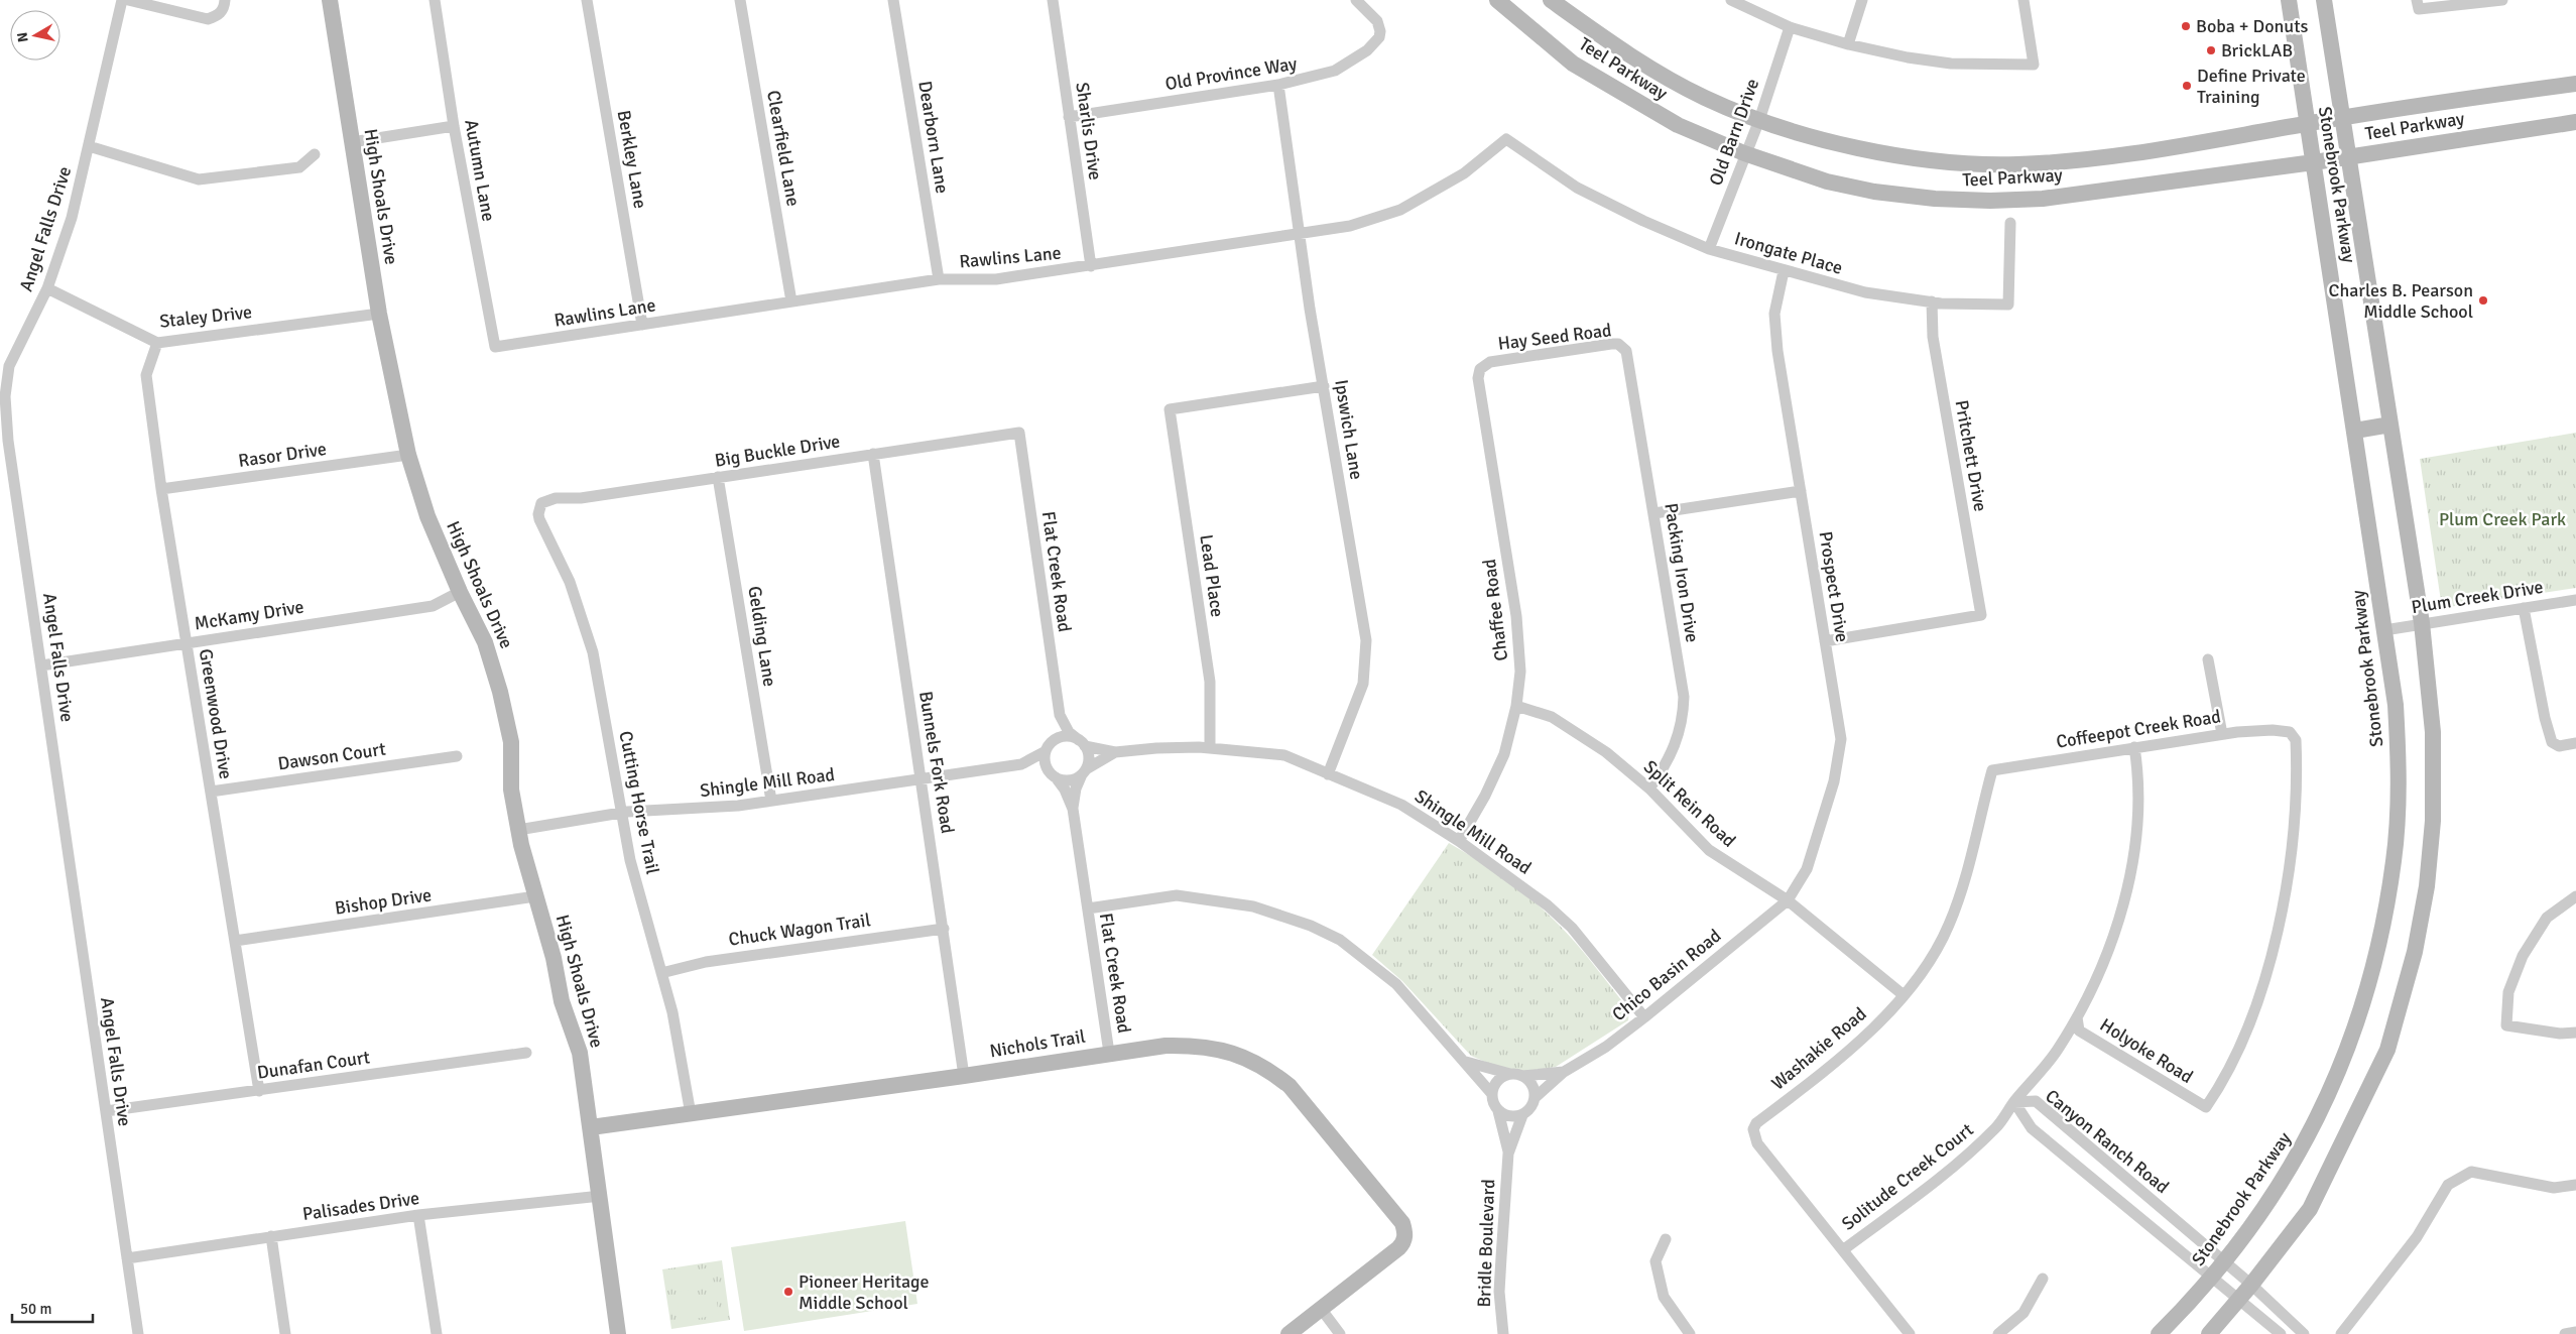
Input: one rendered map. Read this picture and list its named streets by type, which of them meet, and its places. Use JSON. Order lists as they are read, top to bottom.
{
  "streets": {
    "main road": [
      "Teel Parkway",
      "Stonebrook Parkway",
      "High Shoals Drive",
      "Nichols Trail"
    ],
    "street": [
      "Old Province Way",
      "Sharlis Drive",
      "Old Barn Drive",
      "Dearborn Lane",
      "Clearfield Lane",
      "Berkley Lane",
      "Autumn Lane",
      "Angel Falls Drive",
      "Irongate Place",
      "Rawlins Lane",
      "Staley Drive",
      "Hay Seed Road",
      "Ipswich Lane",
      "Big Buckle Drive",
      "Rasor Drive",
      "Pritchett Drive",
      "Flat Creek Road",
      "Packing Iron Drive",
      "Lead Place",
      "Prospect Drive",
      "Plum Creek Drive",
      "Chaffee Road",
      "McKamy Drive",
      "Gelding Lane",
      "Greenwood Drive",
      "Coffeepot Creek Road",
      "Dawson Court",
      "Bunnels Fork Road",
      "Shingle Mill Road",
      "Cutting Horse Trail",
      "Split Rein Road",
      "Bishop Drive",
      "Chuck Wagon Trail",
      "Chico Basin Road",
      "Washakie Road",
      "Holyoke Road",
      "Dunafan Court",
      "Canyon Ranch Road",
      "Solitude Creek Court",
      "Palisades Drive",
      "Bridle Boulevard"
    ]
  },
  "crossings": [
    ["Teel Parkway", "Old Barn Drive"],
    ["Teel Parkway", "Stonebrook Parkway"],
    ["Old Province Way", "Sharlis Drive"],
    ["Old Province Way", "Ipswich Lane"],
    ["Sharlis Drive", "Rawlins Lane"],
    ["Old Barn Drive", "Irongate Place"],
    ["Dearborn Lane", "Rawlins Lane"],
    ["Clearfield Lane", "Rawlins Lane"],
    ["Berkley Lane", "Rawlins Lane"],
    ["Autumn Lane", "Rawlins Lane"],
    ["Stonebrook Parkway", "Plum Creek Drive"],
    ["Stonebrook Parkway", "Canyon Ranch Road"],
    ["High Shoals Drive", "Staley Drive"],
    ["High Shoals Drive", "Rasor Drive"],
    ["High Shoals Drive", "McKamy Drive"],
    ["High Shoals Drive", "Shingle Mill Road"],
    ["High Shoals Drive", "Bishop Drive"],
    ["High Shoals Drive", "Nichols Trail"],
    ["High Shoals Drive", "Palisades Drive"],
    ["Angel Falls Drive", "Staley Drive"],
    ["Angel Falls Drive", "McKamy Drive"],
    ["Angel Falls Drive", "Dunafan Court"],
    ["Angel Falls Drive", "Palisades Drive"],
    ["Irongate Place", "Rawlins Lane"],
    ["Irongate Place", "Pritchett Drive"],
    ["Irongate Place", "Prospect Drive"],
    ["Rawlins Lane", "Ipswich Lane"],
    ["Staley Drive", "Greenwood Drive"],
    ["Hay Seed Road", "Packing Iron Drive"],
    ["Hay Seed Road", "Chaffee Road"],
    ["Ipswich Lane", "Lead Place"],
    ["Ipswich Lane", "Shingle Mill Road"],
    ["Big Buckle Drive", "Flat Creek Road"],
    ["Big Buckle Drive", "Gelding Lane"],
    ["Big Buckle Drive", "Bunnels Fork Road"],
    ["Big Buckle Drive", "Cutting Horse Trail"],
    ["Rasor Drive", "Greenwood Drive"],
    ["Pritchett Drive", "Prospect Drive"],
    ["Flat Creek Road", "Shingle Mill Road"],
    ["Flat Creek Road", "Nichols Trail"],
    ["Packing Iron Drive", "Split Rein Road"],
    ["Lead Place", "Shingle Mill Road"],
    ["Prospect Drive", "Split Rein Road"],
    ["Prospect Drive", "Chico Basin Road"],
    ["Chaffee Road", "Shingle Mill Road"],
    ["Chaffee Road", "Split Rein Road"],
    ["McKamy Drive", "Greenwood Drive"],
    ["Gelding Lane", "Shingle Mill Road"],
    ["Greenwood Drive", "Dawson Court"],
    ["Greenwood Drive", "Bishop Drive"],
    ["Greenwood Drive", "Dunafan Court"],
    ["Coffeepot Creek Road", "Washakie Road"],
    ["Coffeepot Creek Road", "Holyoke Road"],
    ["Coffeepot Creek Road", "Solitude Creek Court"],
    ["Bunnels Fork Road", "Shingle Mill Road"],
    ["Bunnels Fork Road", "Chuck Wagon Trail"],
    ["Bunnels Fork Road", "Nichols Trail"],
    ["Shingle Mill Road", "Cutting Horse Trail"],
    ["Shingle Mill Road", "Chico Basin Road"],
    ["Cutting Horse Trail", "Chuck Wagon Trail"],
    ["Cutting Horse Trail", "Nichols Trail"],
    ["Split Rein Road", "Chico Basin Road"],
    ["Split Rein Road", "Washakie Road"],
    ["Chico Basin Road", "Bridle Boulevard"],
    ["Washakie Road", "Solitude Creek Court"],
    ["Holyoke Road", "Solitude Creek Court"],
    ["Canyon Ranch Road", "Solitude Creek Court"]
  ],
  "parks": ["Plum Creek Park"],
  "places": [
    "Boba + Donuts",
    "BrickLAB",
    "Define Private Training",
    "Charles B. Pearson Middle School",
    "Pioneer Heritage Middle School"
  ],
  "scale_bar": "50 m",
  "north": "left"
}
